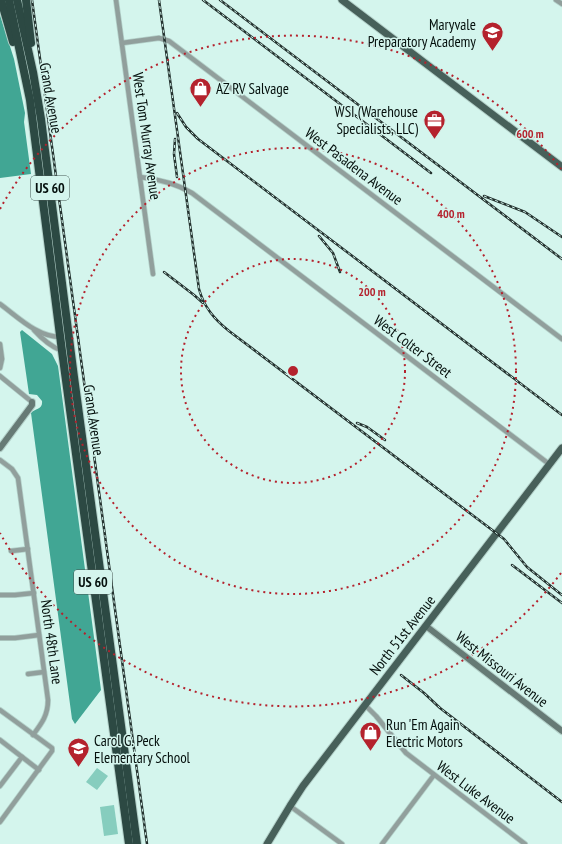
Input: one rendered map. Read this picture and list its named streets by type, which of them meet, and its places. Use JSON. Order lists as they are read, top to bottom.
{
  "streets": {
    "highway": ["Grand Avenue", "US 60"],
    "main road": ["North 51st Avenue"],
    "street": [
      "West Tom Murray Avenue",
      "West Pasadena Avenue",
      "West Colter Street",
      "North 48th Lane",
      "West Missouri Avenue",
      "West Luke Avenue"
    ]
  },
  "crossings": [
    ["West Tom Murray Avenue", "West Pasadena Avenue"],
    ["West Tom Murray Avenue", "West Colter Street"],
    ["West Colter Street", "North 51st Avenue"],
    ["North 51st Avenue", "West Missouri Avenue"],
    ["North 51st Avenue", "West Luke Avenue"]
  ],
  "places": {
    "school or university": ["Maryvale Preparatory Academy", "Carol G. Peck Elementary School"],
    "shop": ["AZ RV Salvage", "Run 'Em Again Electric Motors"],
    "office": ["WSI (Warehouse Specialists, LLC)"]
  },
  "rings": ["600 m", "400 m", "200 m"]
}
